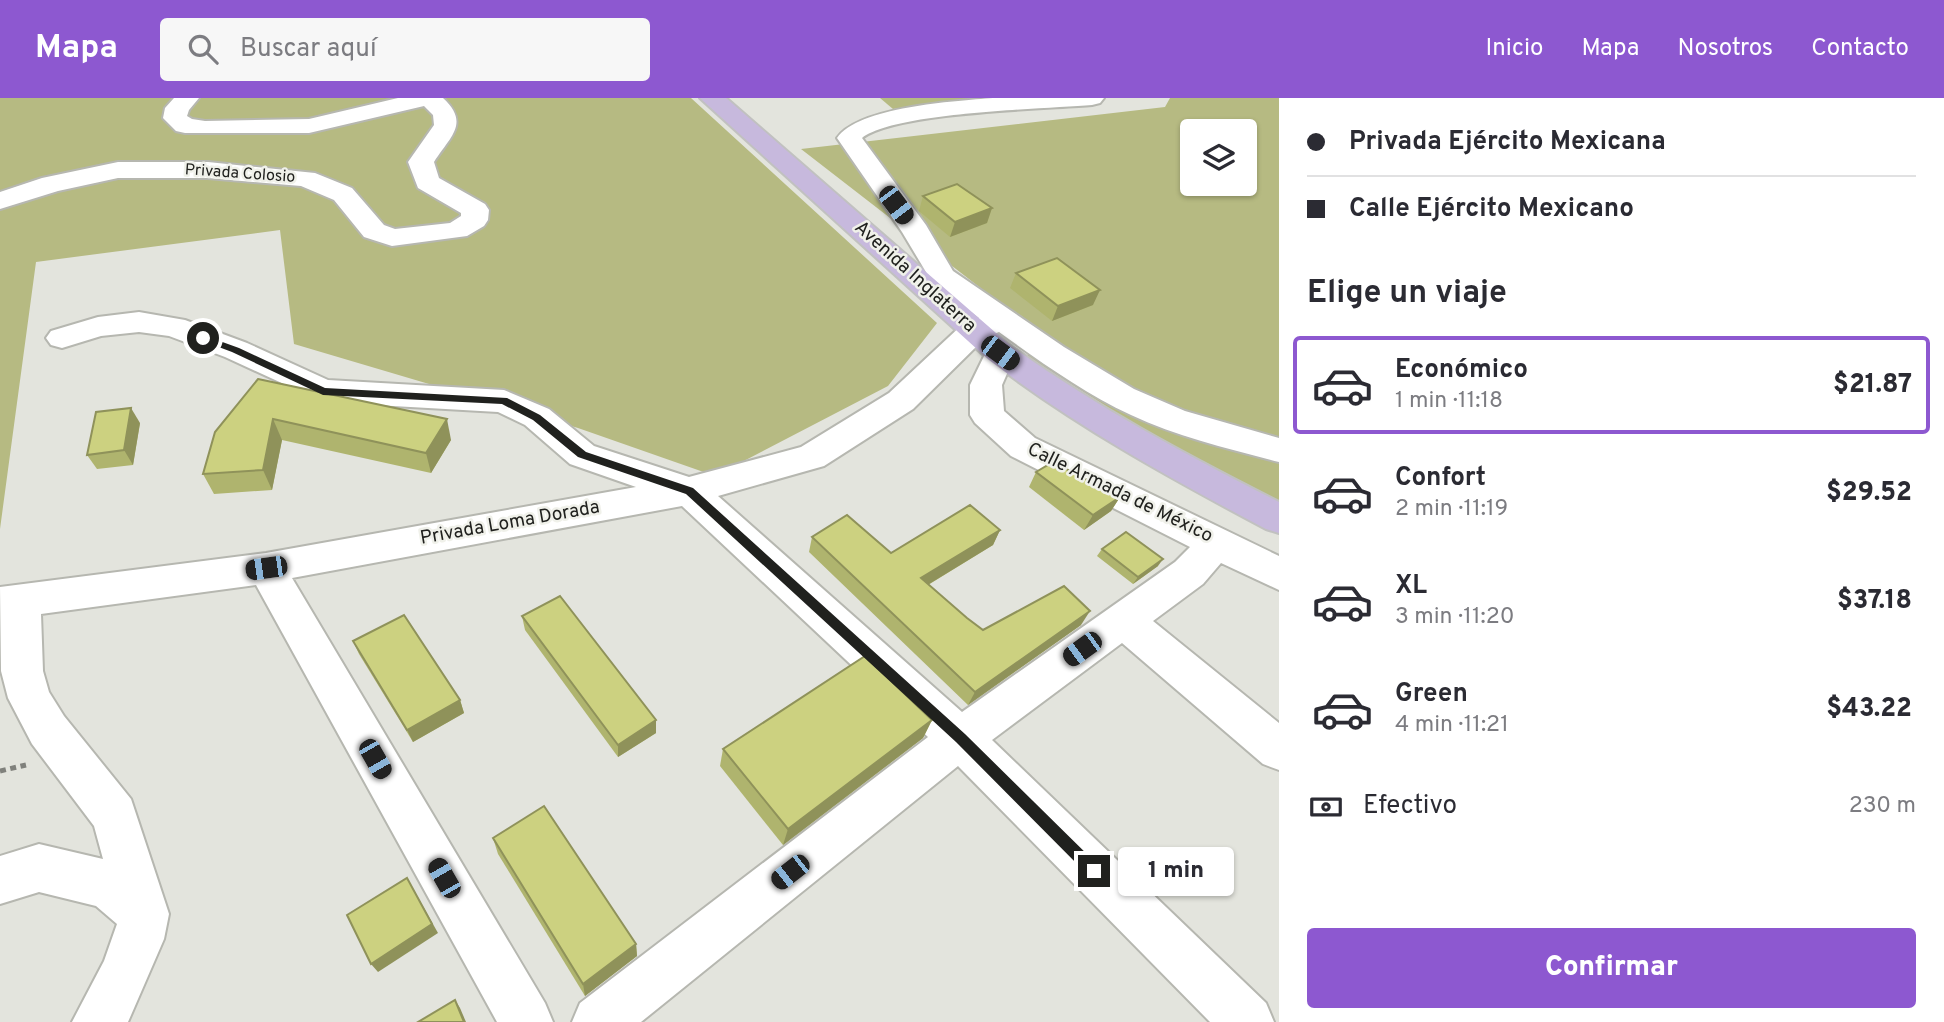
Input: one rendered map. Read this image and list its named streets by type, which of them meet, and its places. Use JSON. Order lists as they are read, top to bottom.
{
  "streets": {
    "main road": ["Avenida Inglaterra"],
    "street": ["Privada Colosio", "Calle Armada de México", "Privada Loma Dorada"]
  },
  "crossings": [
    ["Avenida Inglaterra", "Calle Armada de México"],
    ["Avenida Inglaterra", "Privada Loma Dorada"],
    ["Calle Armada de México", "Privada Loma Dorada"]
  ],
  "page": {
    "header": "Mapa",
    "search": "Buscar aquí",
    "nav": [
      "Inicio",
      "Mapa",
      "Nosotros",
      "Contacto"
    ],
    "banner": ["Privada Ejército Mexicana", "Calle Ejército Mexicano"],
    "heading": "Elige un viaje",
    "list": [
      {
        "name": "Económico",
        "note": "1 min · 11:18",
        "value": "$21.87"
      },
      {
        "name": "Confort",
        "note": "2 min · 11:19",
        "value": "$29.52"
      },
      {
        "name": "XL",
        "note": "3 min · 11:20",
        "value": "$37.18"
      },
      {
        "name": "Green",
        "note": "4 min · 11:21",
        "value": "$43.22"
      }
    ],
    "pay": ["Efectivo", "230 m"],
    "bubble": "1 min",
    "buttons": "Confirmar"
  }
}
